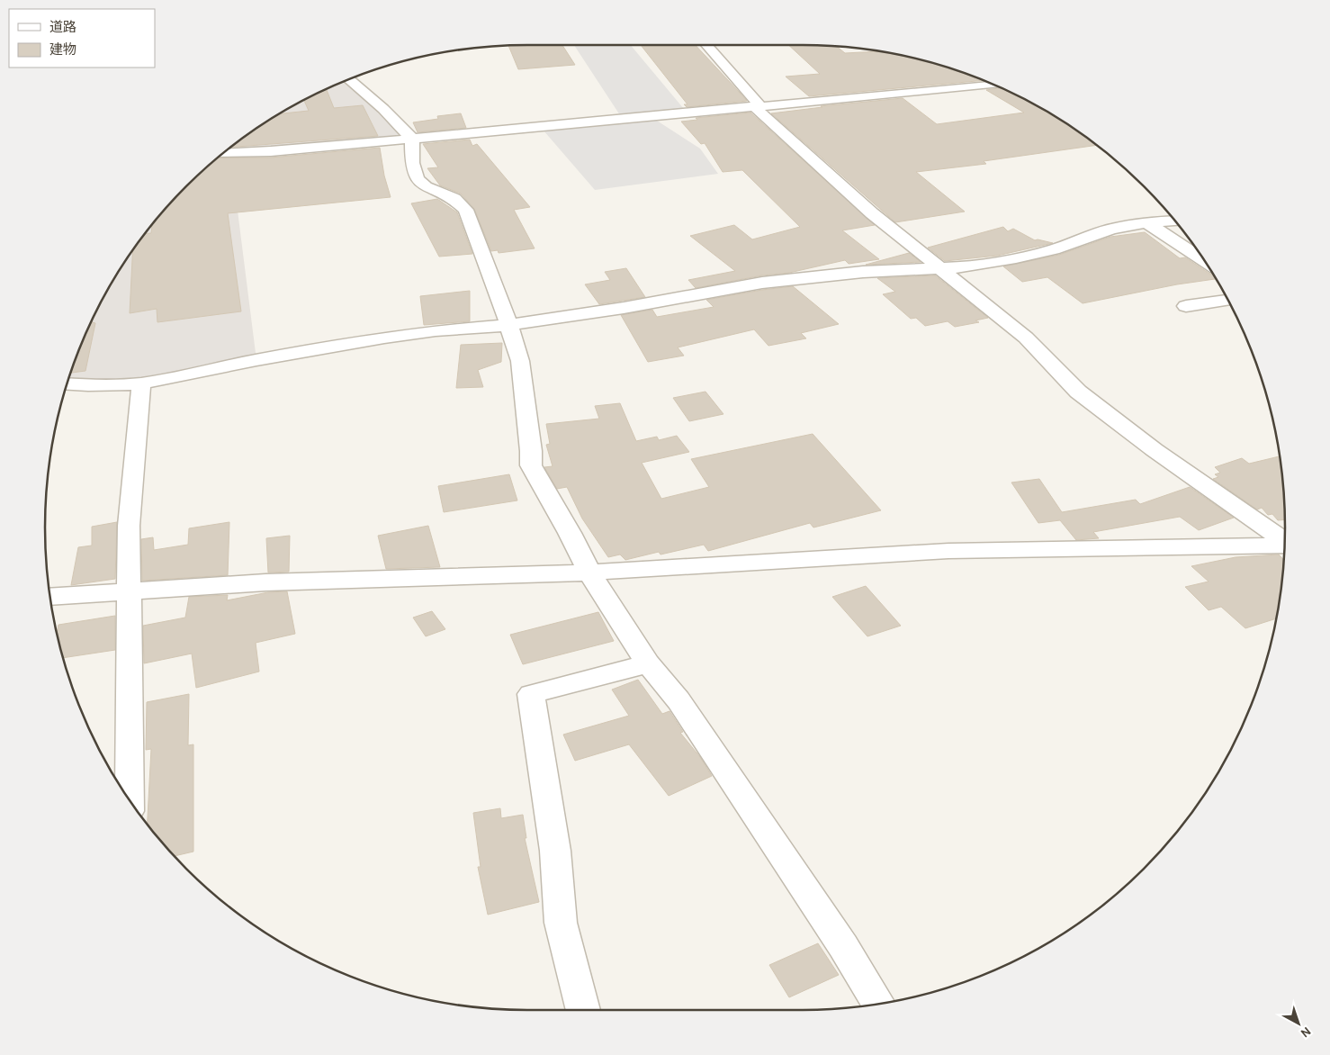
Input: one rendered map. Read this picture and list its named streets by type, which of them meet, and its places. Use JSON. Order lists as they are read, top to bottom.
{
  "legend": ["道路", "建物"],
  "north": "bottom right"
}
